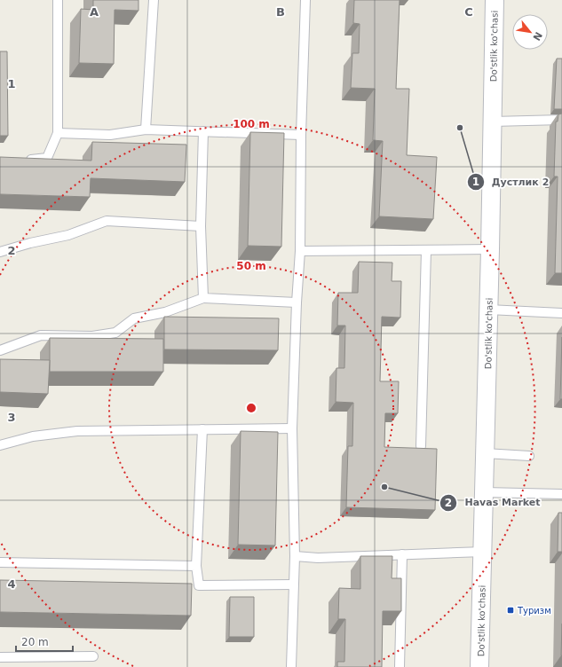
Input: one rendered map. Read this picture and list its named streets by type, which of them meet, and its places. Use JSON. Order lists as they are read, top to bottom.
{
  "streets": {
    "street": ["Do'stlik ko'chasi"]
  },
  "places": {
    "other": ["Дустлик 2", "Havas Market"],
    "transit": ["Туризм"]
  },
  "scale_bar": "20 m",
  "north": "bottom right",
  "grid": {
    "columns": ["A", "B", "C"],
    "rows": [
      "1",
      "2",
      "3",
      "4"
    ]
  },
  "rings": ["100 m", "50 m"]
}
